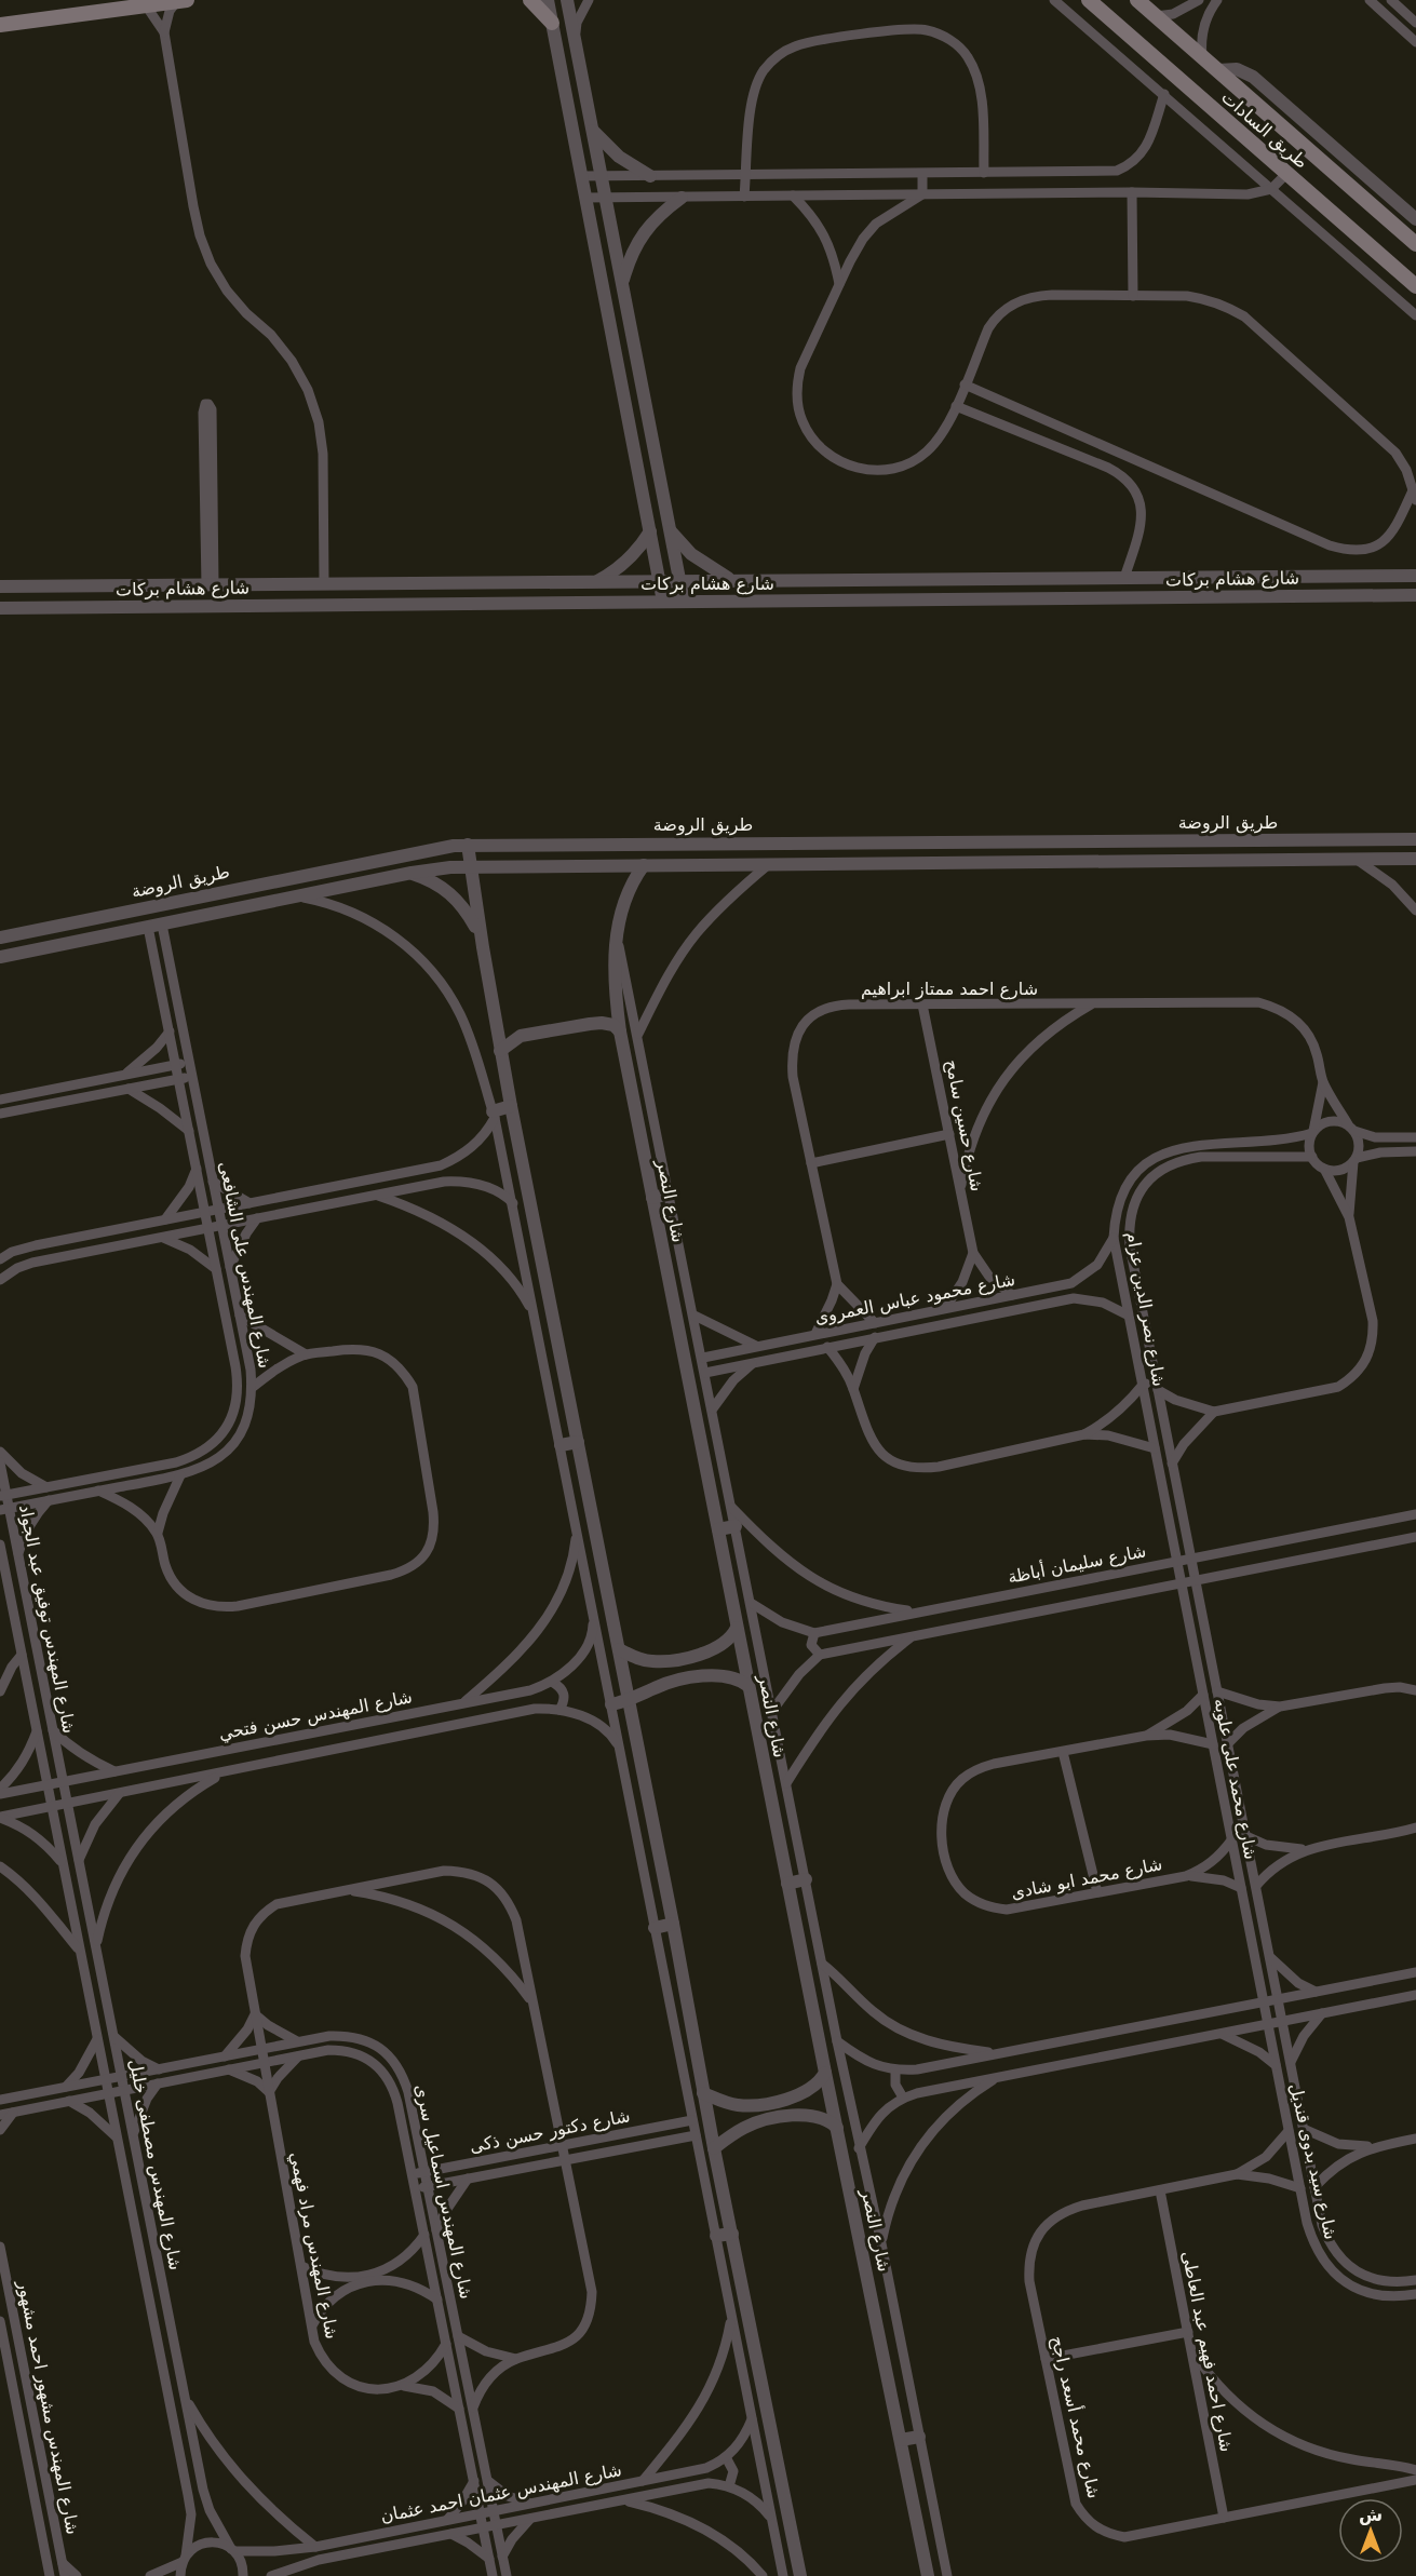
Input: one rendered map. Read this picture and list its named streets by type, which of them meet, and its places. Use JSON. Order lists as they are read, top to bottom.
{
  "streets": {
    "main road": ["طريق السادات"],
    "street": [
      "شارع هشام بركات",
      "طريق الروضة",
      "شارع احمد ممتاز ابراهيم",
      "شارع حسين سامح",
      "شارع النصر",
      "شارع المهندس على الشافعى",
      "شارع محمود عباس العمروى",
      "شارع نصر الدين عزام",
      "شارع سليمان أباظة",
      "شارع المهندس توفيق عبد الجواد",
      "شارع المهندس حسن فتحي",
      "شارع محمد على علوبه",
      "شارع محمد ابو شادى",
      "شارع دكتور حسن ذكى",
      "شارع سيد بدوى قنديل",
      "شارع المهندس مصطفى خليل",
      "شارع المهندس اسماعيل سرى",
      "شارع المهندس مراد فهمي",
      "شارع احمد فهيم عبد العاطى",
      "شارع المهندس مشهور احمد مشهور",
      "شارع محمد أسعد راجح",
      "شارع المهندس عثمان احمد عثمان"
    ]
  },
  "crossings": [
    ["شارع احمد ممتاز ابراهيم", "شارع حسين سامح"],
    ["شارع احمد ممتاز ابراهيم", "شارع نصر الدين عزام"],
    ["شارع حسين سامح", "شارع محمود عباس العمروى"],
    ["شارع المهندس على الشافعى", "شارع المهندس توفيق عبد الجواد"],
    ["شارع محمود عباس العمروى", "شارع نصر الدين عزام"],
    ["شارع نصر الدين عزام", "شارع سليمان أباظة"],
    ["شارع نصر الدين عزام", "شارع محمد على علوبه"],
    ["شارع سليمان أباظة", "شارع محمد على علوبه"],
    ["شارع المهندس توفيق عبد الجواد", "شارع المهندس حسن فتحي"],
    ["شارع المهندس توفيق عبد الجواد", "شارع المهندس مصطفى خليل"],
    ["شارع المهندس حسن فتحي", "شارع المهندس مصطفى خليل"],
    ["شارع محمد على علوبه", "شارع محمد ابو شادى"],
    ["شارع محمد على علوبه", "شارع سيد بدوى قنديل"],
    ["شارع دكتور حسن ذكى", "شارع المهندس اسماعيل سرى"],
    ["شارع دكتور حسن ذكى", "شارع المهندس مراد فهمي"],
    ["شارع سيد بدوى قنديل", "شارع محمد أسعد راجح"],
    ["شارع المهندس مصطفى خليل", "شارع المهندس اسماعيل سرى"],
    ["شارع المهندس مصطفى خليل", "شارع المهندس عثمان احمد عثمان"],
    ["شارع المهندس اسماعيل سرى", "شارع المهندس مراد فهمي"],
    ["شارع المهندس اسماعيل سرى", "شارع المهندس عثمان احمد عثمان"],
    ["شارع احمد فهيم عبد العاطى", "شارع محمد أسعد راجح"]
  ],
  "north": "top"
}
